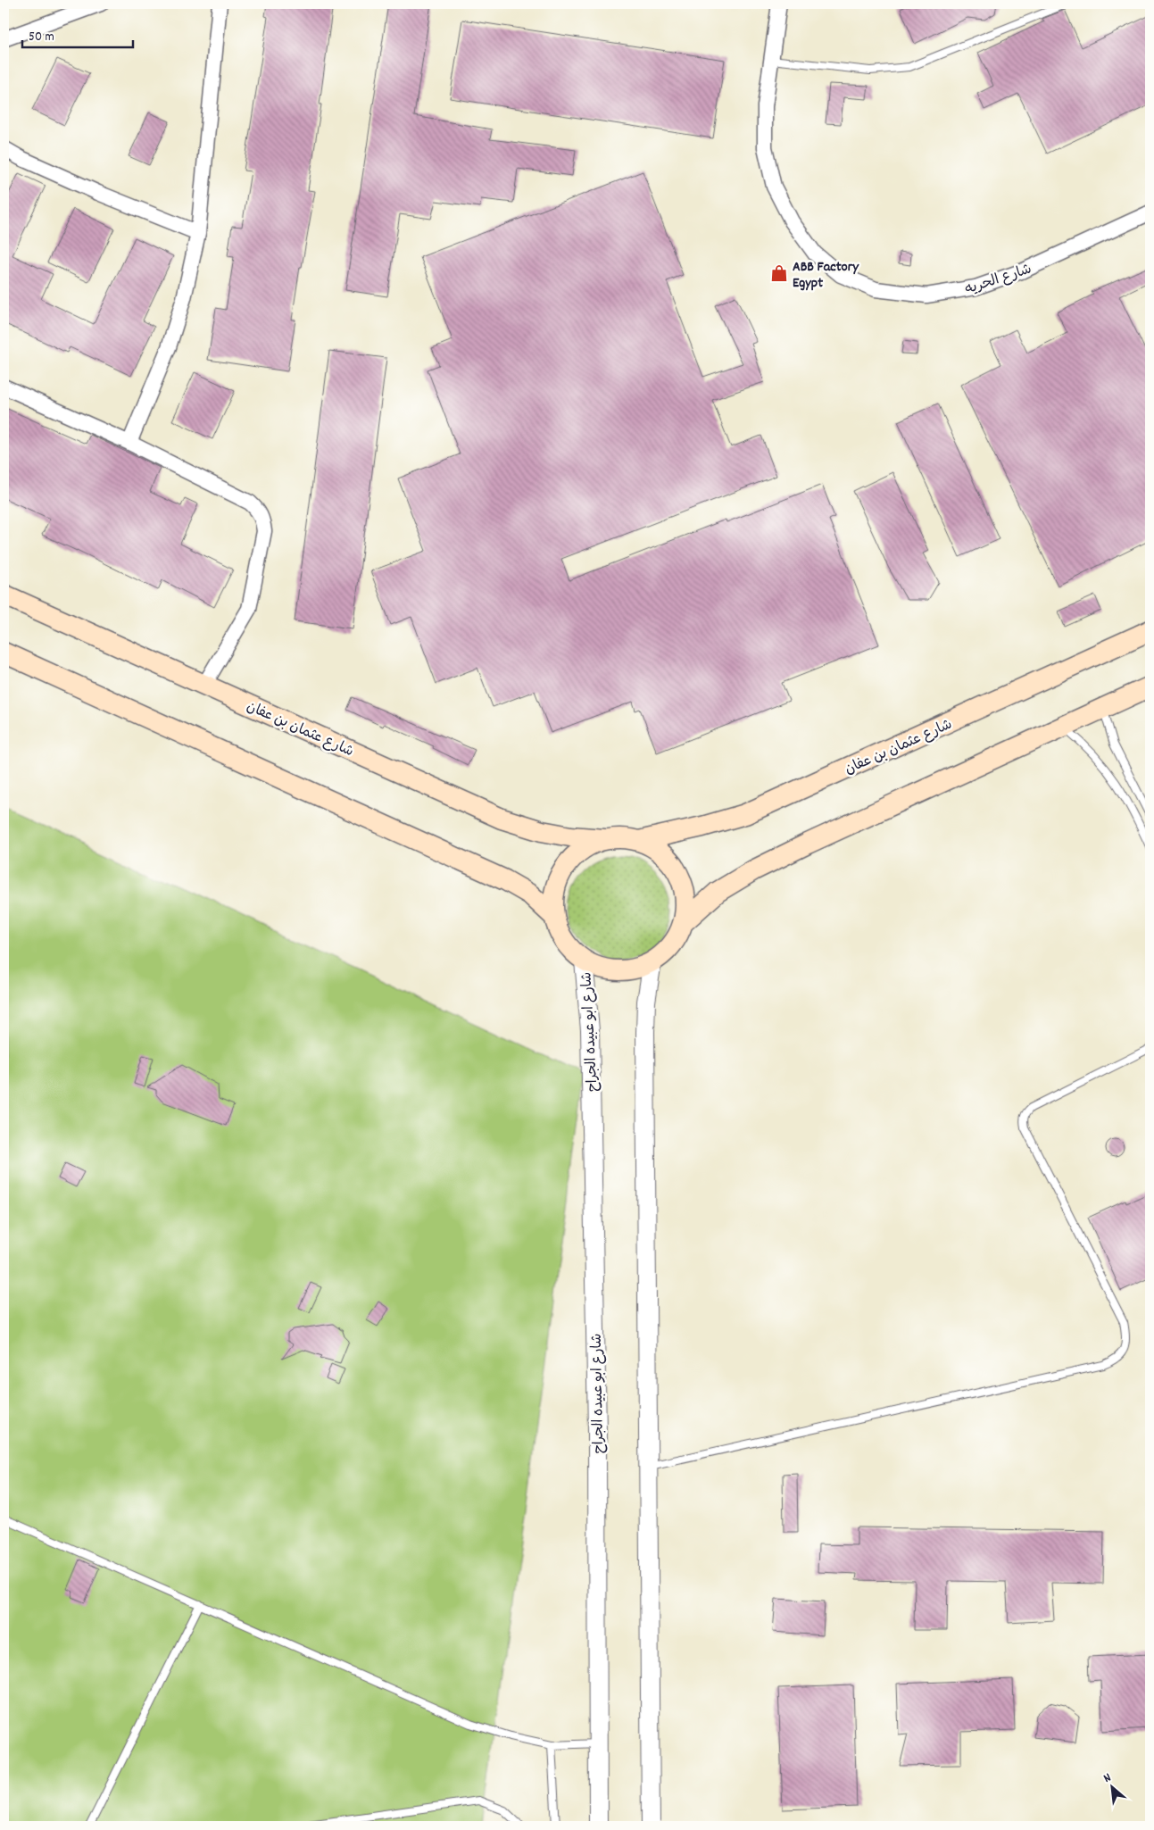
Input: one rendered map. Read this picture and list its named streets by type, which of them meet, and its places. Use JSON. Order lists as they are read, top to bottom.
{
  "streets": {
    "main road": ["شارع عثمان بن عفان"],
    "street": ["شارع الحريه", "شارع ابو عبيده الجراح"]
  },
  "crossings": [
    ["شارع عثمان بن عفان", "شارع ابو عبيده الجراح"]
  ],
  "places": {
    "shop": ["ABB Factory Egypt"]
  },
  "scale_bar": "50 m",
  "north": "top left"
}
